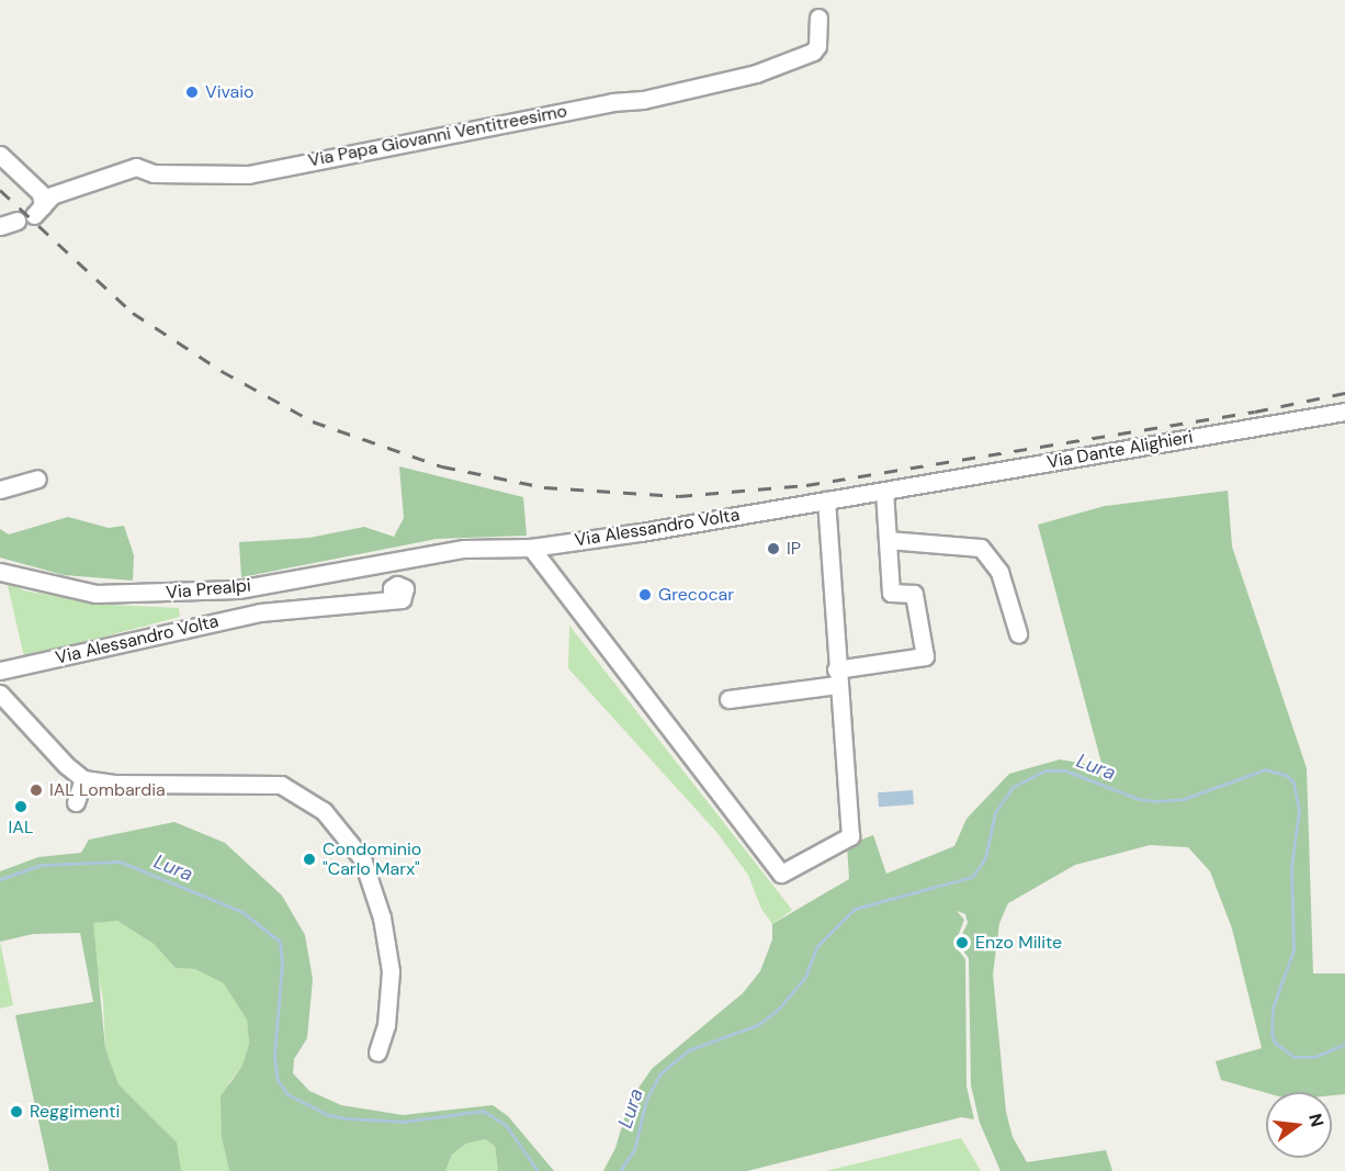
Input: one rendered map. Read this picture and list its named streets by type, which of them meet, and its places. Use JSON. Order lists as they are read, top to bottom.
{
  "streets": {
    "street": [
      "Via Papa Giovanni Ventitreesimo",
      "Via Dante Alighieri",
      "Via Alessandro Volta",
      "Via Prealpi"
    ]
  },
  "crossings": [
    ["Via Dante Alighieri", "Via Alessandro Volta"],
    ["Via Alessandro Volta", "Via Prealpi"]
  ],
  "water": ["Lura"],
  "places": [
    "Vivaio",
    "IP",
    "Grecocar",
    "IAL Lombardia",
    "IAL",
    "Condominio \"Carlo Marx\"",
    "Enzo Milite",
    "Reggimenti"
  ],
  "north": "right"
}
